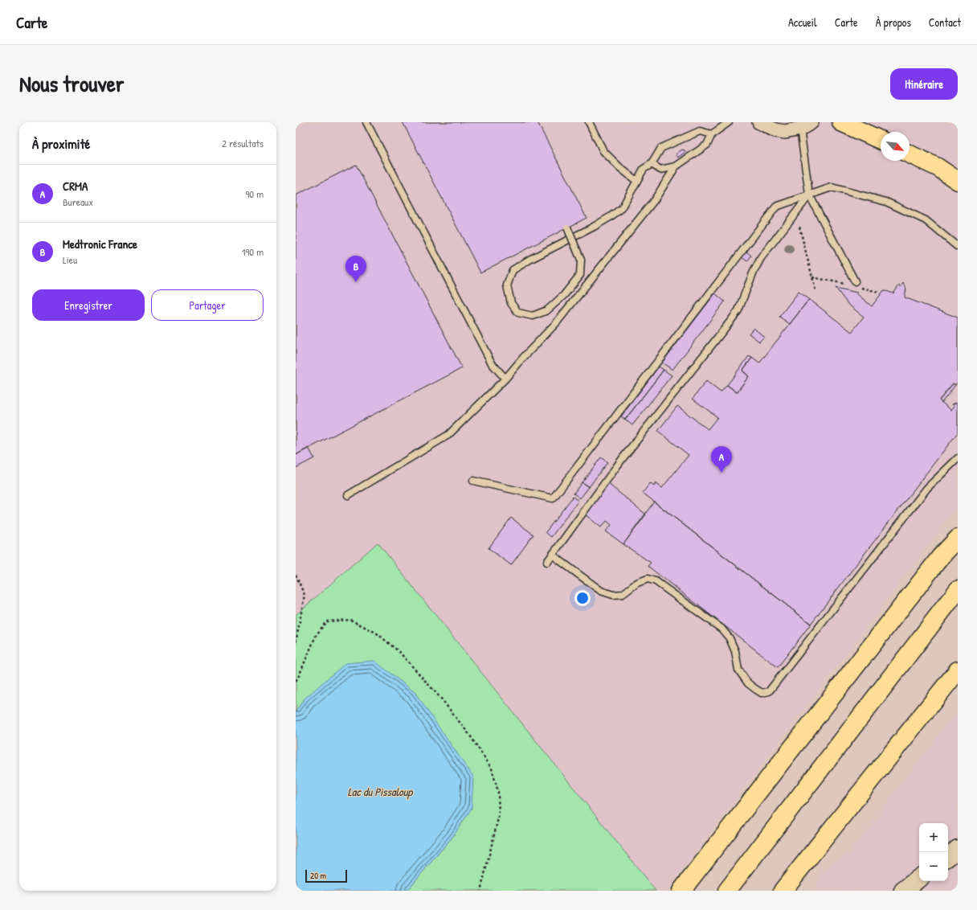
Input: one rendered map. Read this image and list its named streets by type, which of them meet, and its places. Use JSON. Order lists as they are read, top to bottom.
{
  "water": ["Lac du Pissaloup"],
  "scale_bar": "20 m",
  "north": "bottom right",
  "page": {
    "header": "Carte",
    "nav": [
      "Accueil",
      "Carte",
      "À propos",
      "Contact"
    ],
    "title": "Nous trouver",
    "buttons": [
      "Itinéraire",
      ["Enregistrer", "Partager"]
    ],
    "heading": ["À proximité", "2 résultats"],
    "list": [
      {
        "mark": "A",
        "name": "CRMA",
        "note": "Bureaux",
        "value": "90 m"
      },
      {
        "mark": "B",
        "name": "Medtronic France",
        "note": "Lieu",
        "value": "190 m"
      }
    ],
    "pins": ["B", "A"],
    "map_buttons": ["+", "−"],
    "scale": "20 m"
  }
}
